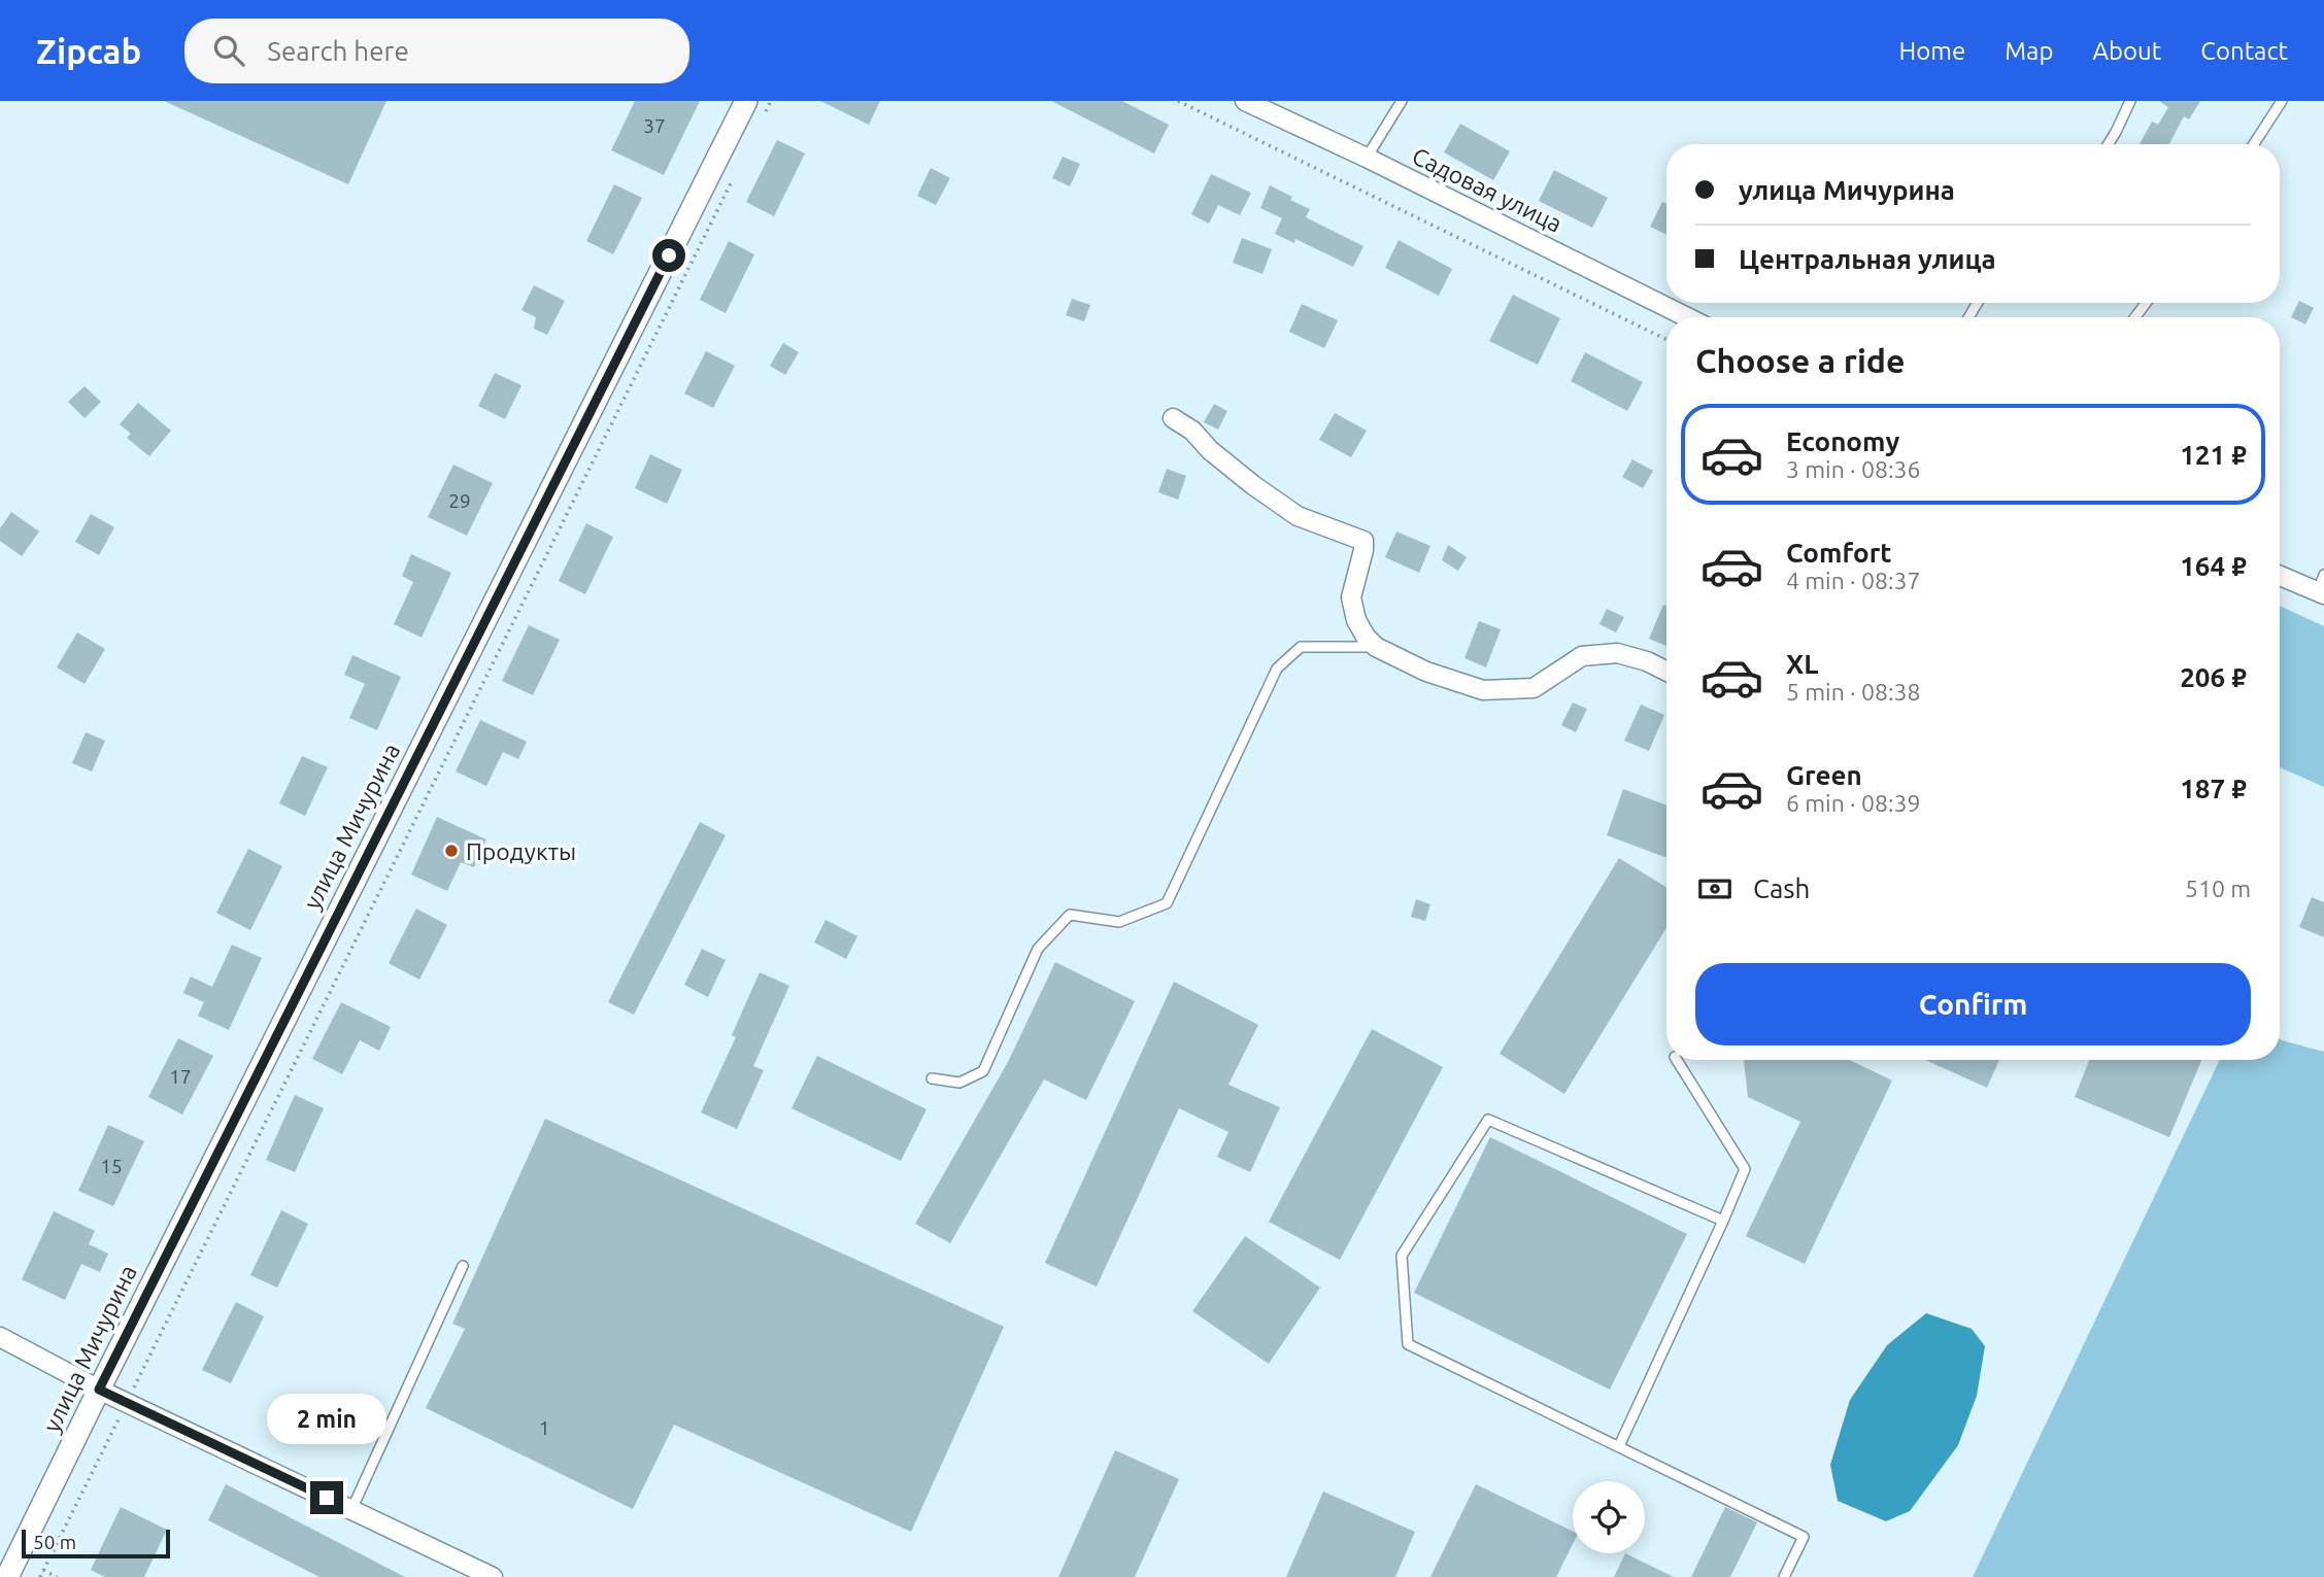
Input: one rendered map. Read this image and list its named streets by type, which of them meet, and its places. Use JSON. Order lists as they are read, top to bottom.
{
  "streets": {
    "street": ["Садовая улица", "улица Мичурина"]
  },
  "places": ["Продукты"],
  "house_numbers": [
    "37",
    "29",
    "17",
    "15",
    "1"
  ],
  "scale_bar": "50 m",
  "page": {
    "header": "Zipcab",
    "search": "Search here",
    "nav": [
      "Home",
      "Map",
      "About",
      "Contact"
    ],
    "banner": ["улица Мичурина", "Центральная улица"],
    "heading": "Choose a ride",
    "list": [
      {
        "name": "Economy",
        "note": "3 min · 08:36",
        "value": "121 ₽"
      },
      {
        "name": "Comfort",
        "note": "4 min · 08:37",
        "value": "164 ₽"
      },
      {
        "name": "XL",
        "note": "5 min · 08:38",
        "value": "206 ₽"
      },
      {
        "name": "Green",
        "note": "6 min · 08:39",
        "value": "187 ₽"
      }
    ],
    "pay": ["Cash", "510 m"],
    "buttons": "Confirm",
    "bubble": "2 min",
    "scale": "50 m"
  }
}
